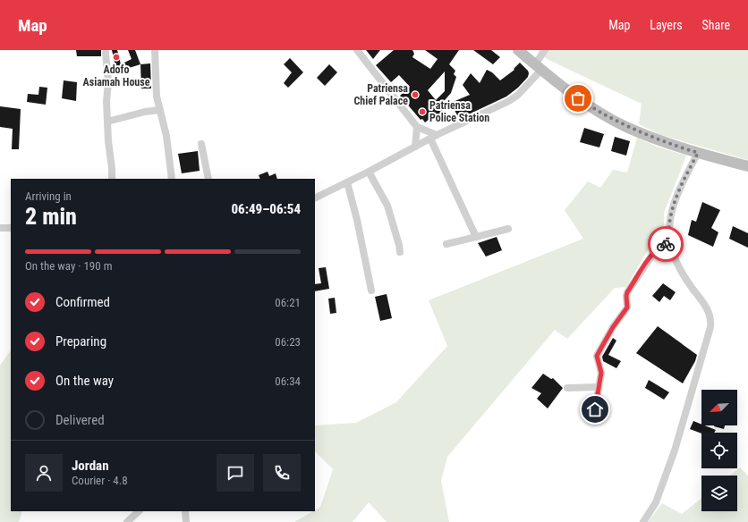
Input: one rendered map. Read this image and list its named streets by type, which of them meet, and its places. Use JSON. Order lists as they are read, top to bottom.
{
  "places": ["Adofo Asiamah House", "Patriensa Chief Palace", "Patriensa Police Station"],
  "north": "bottom left",
  "page": {
    "header": "Map",
    "nav": ["Map", "Layers", "Share"],
    "heading": ["2 min", "Arriving in", "06:49–06:54"],
    "panel": ["Jordan", "Courier · 4.8"],
    "bar": "On the way · 190 m",
    "list": [
      ["Confirmed", "06:21"],
      ["Preparing", "06:23"],
      ["On the way", "06:34"],
      "Delivered"
    ]
  }
}
